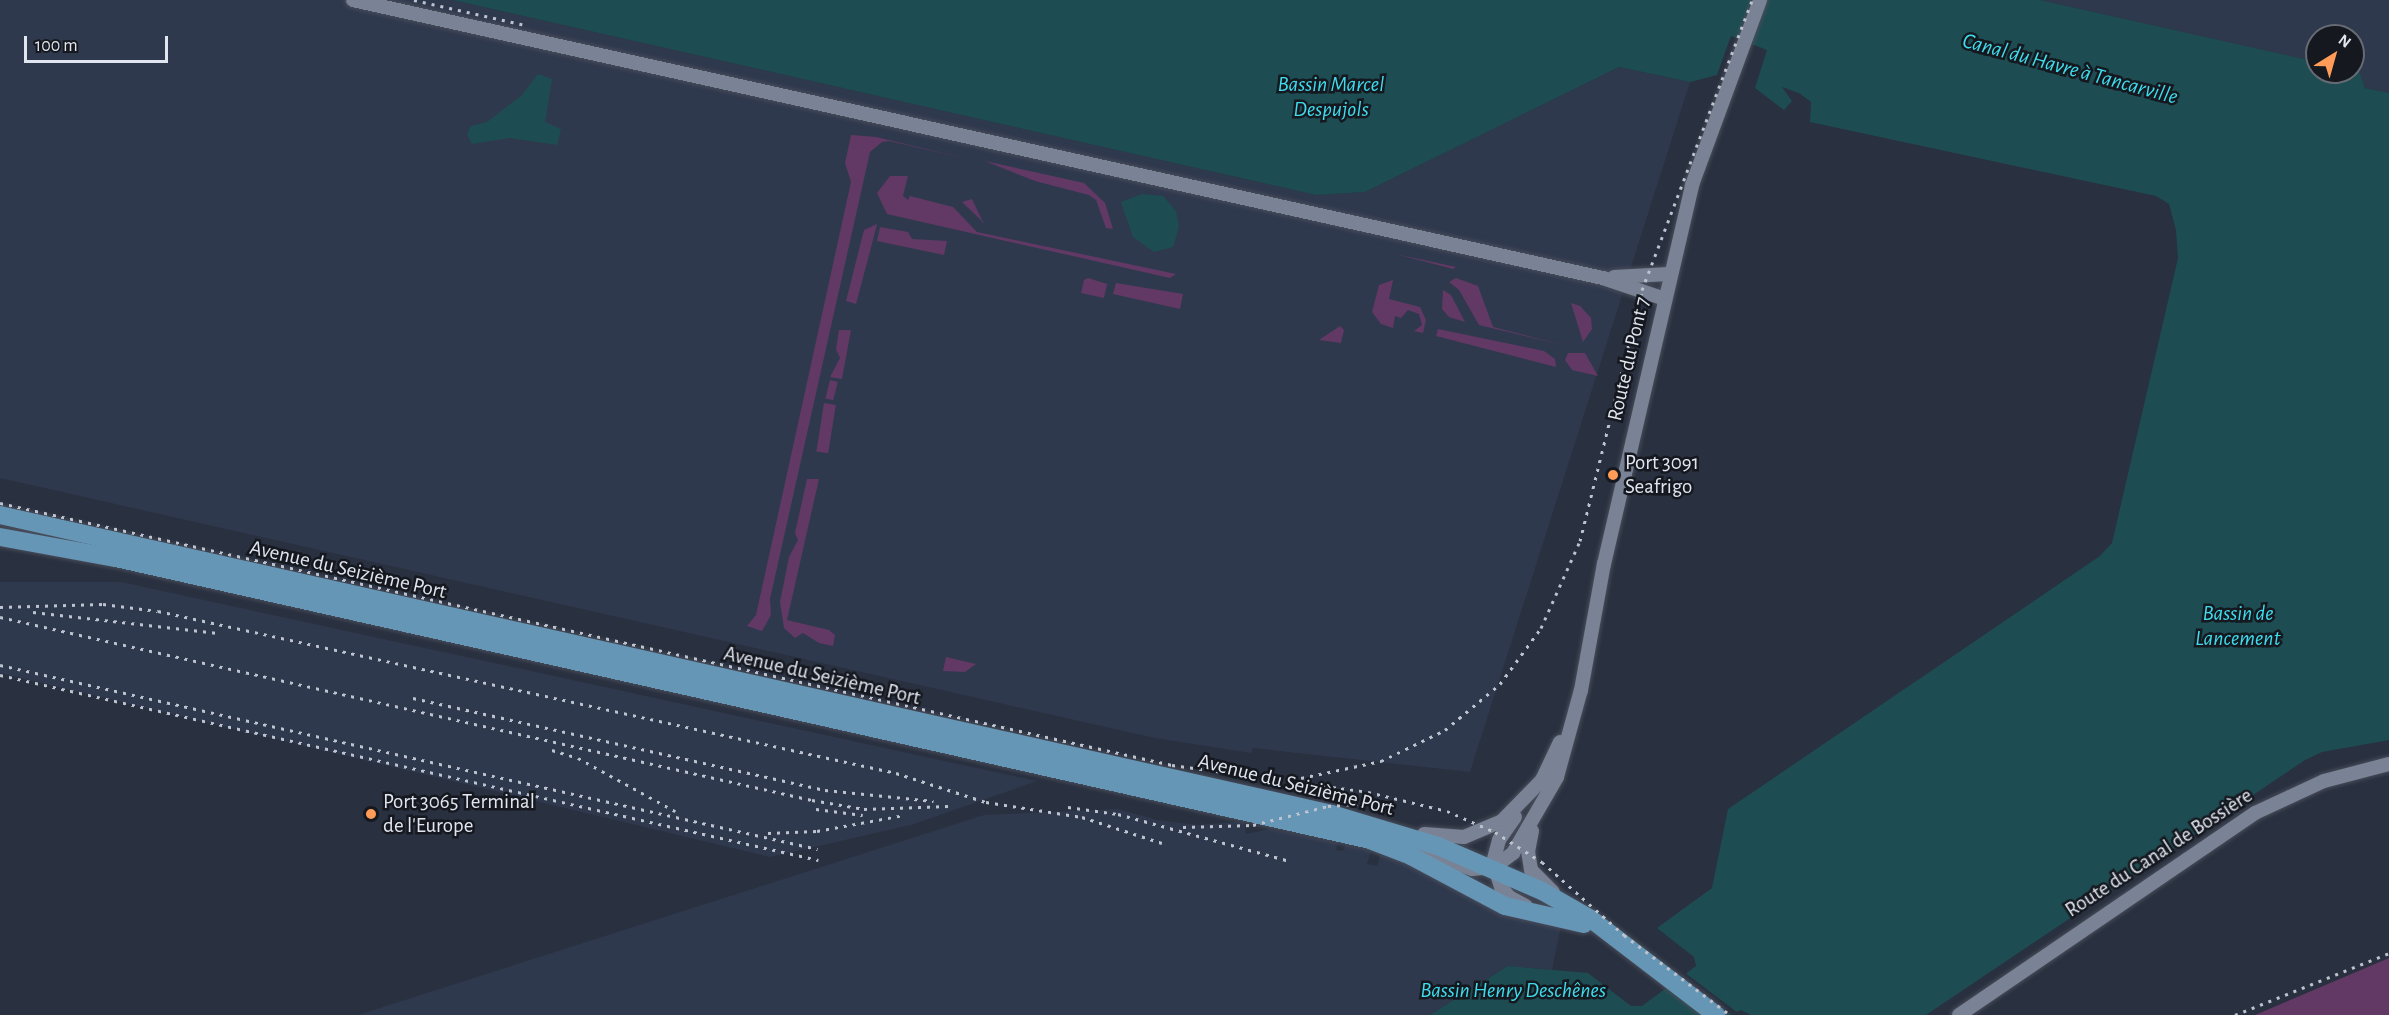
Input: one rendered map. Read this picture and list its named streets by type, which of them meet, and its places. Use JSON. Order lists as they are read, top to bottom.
{
  "streets": {
    "main road": ["Avenue du Seizième Port"],
    "street": ["Route du Pont 7", "Route du Canal de Bossière"]
  },
  "water": [
    "Canal du Havre à Tancarville",
    "Bassin Marcel Despujols",
    "Bassin de Lancement",
    "Bassin Henry Deschênes"
  ],
  "places": ["Port 3091 Seafrigo", "Port 3065 Terminal de l'Europe"],
  "scale_bar": "100 m",
  "north": "top right"
}
